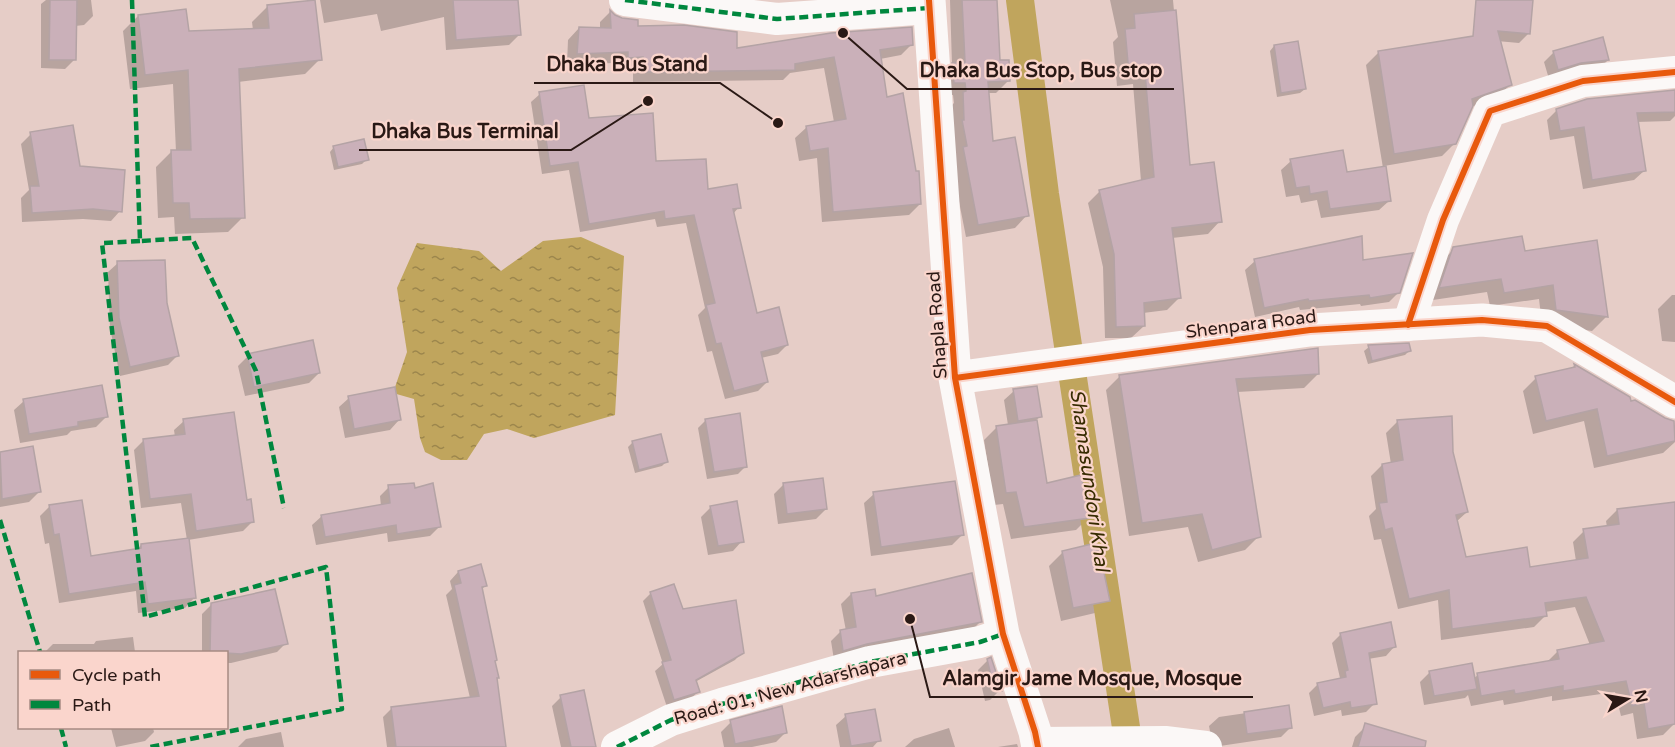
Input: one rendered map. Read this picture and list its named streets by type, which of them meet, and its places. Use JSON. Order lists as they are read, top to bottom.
{
  "streets": {
    "street": ["Shenpara Road", "Shapla Road", "Road: 01, New Adarshapara"]
  },
  "crossings": [
    ["Shenpara Road", "Shapla Road"],
    ["Shapla Road", "Road: 01, New Adarshapara"]
  ],
  "water": ["Shamasundori Khal"],
  "places": [
    "Dhaka Bus Stop, Bus stop",
    "Dhaka Bus Terminal",
    "Dhaka Bus Stand",
    "Alamgir Jame Mosque, Mosque"
  ],
  "legend": ["Cycle path", "Path"],
  "north": "right"
}
